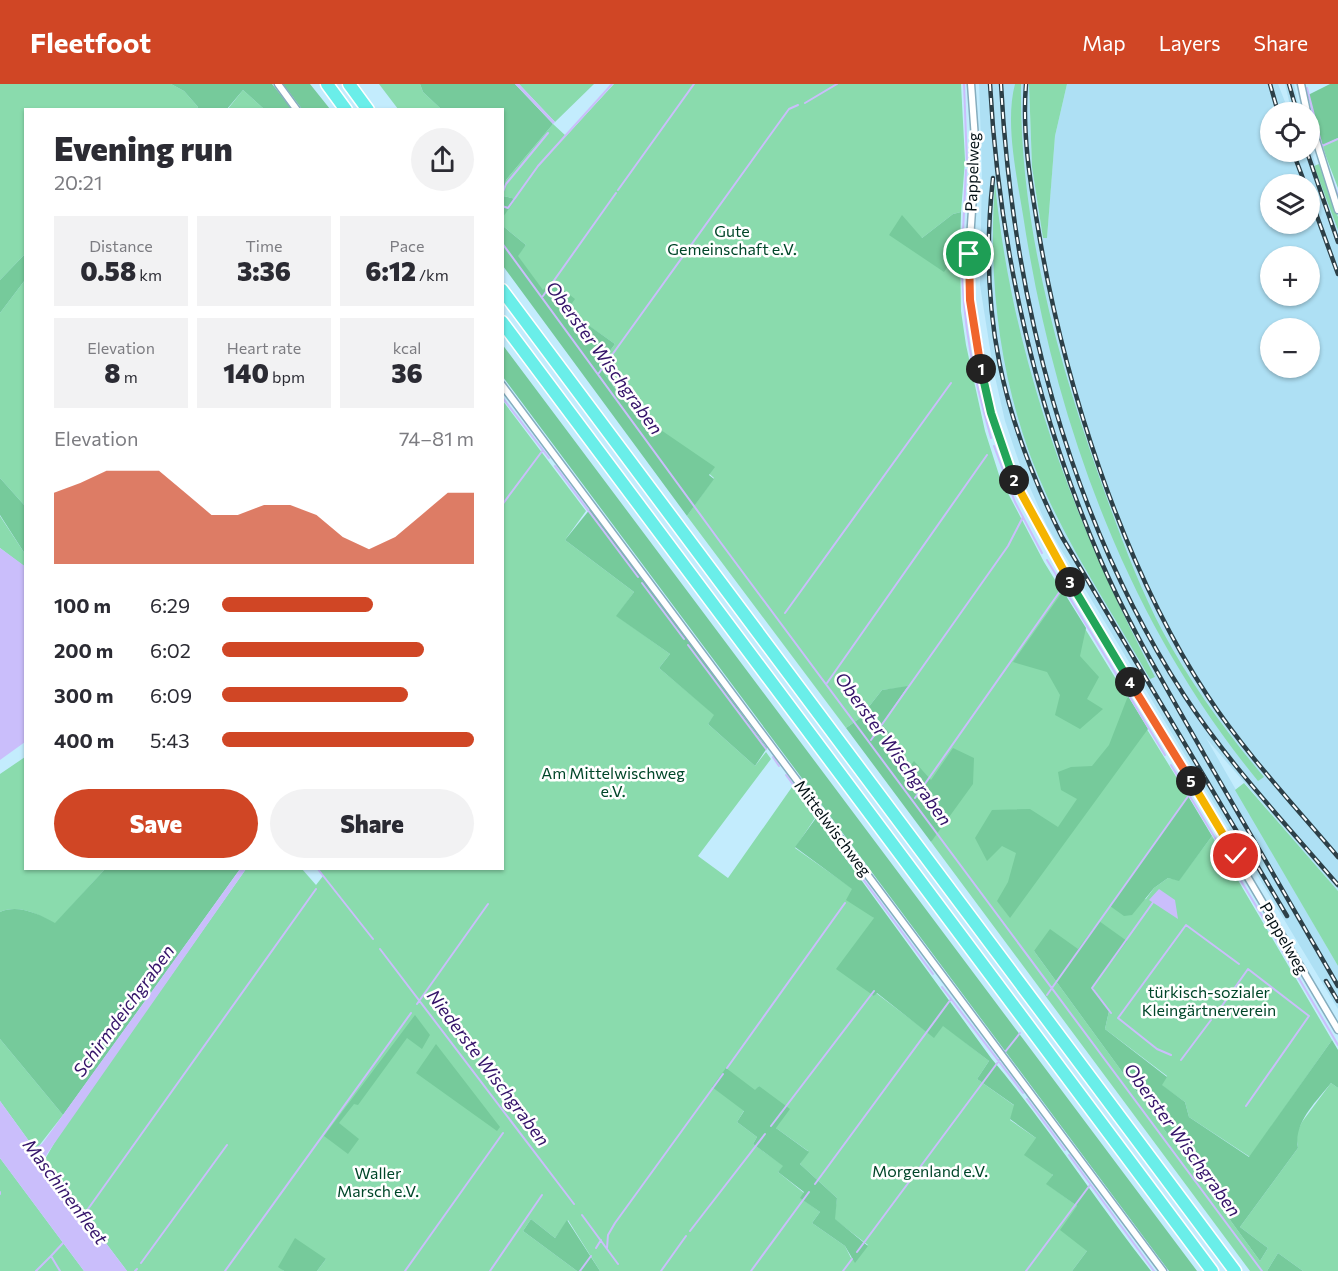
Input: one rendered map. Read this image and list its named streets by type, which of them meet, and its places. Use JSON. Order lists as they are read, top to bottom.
{
  "streets": {
    "street": ["Pappelweg", "Mittelwischweg"]
  },
  "water": [
    "Oberster Wischgraben",
    "Schirmdeichgraben",
    "Niederste Wischgraben",
    "Maschinenfleet"
  ],
  "parks": [
    "Gute Gemeinschaft e.V.",
    "Am Mittelwischweg e.V.",
    "türkisch-sozialer Kleingärtnerverein",
    "Morgenland e.V.",
    "Waller Marsch e.V."
  ],
  "page": {
    "header": "Fleetfoot",
    "nav": ["Map", "Layers", "Share"],
    "map_buttons": ["+", "−"],
    "heading": ["Evening run", "20:21"],
    "stats": [
      ["Distance", "0.58 km"],
      ["Time", "3:36"],
      ["Pace", "6:12 /km"],
      ["Elevation", "8 m"],
      ["Heart rate", "140 bpm"],
      ["kcal", "36"]
    ],
    "pins": [
      "1",
      "2",
      "3",
      "4",
      "5"
    ],
    "chart": ["Elevation", "74–81 m"],
    "list": [
      {
        "name": "100 m",
        "note": "6:29"
      },
      {
        "name": "200 m",
        "note": "6:02"
      },
      {
        "name": "300 m",
        "note": "6:09"
      },
      {
        "name": "400 m",
        "note": "5:43"
      }
    ],
    "buttons": ["Save", "Share"]
  }
}
